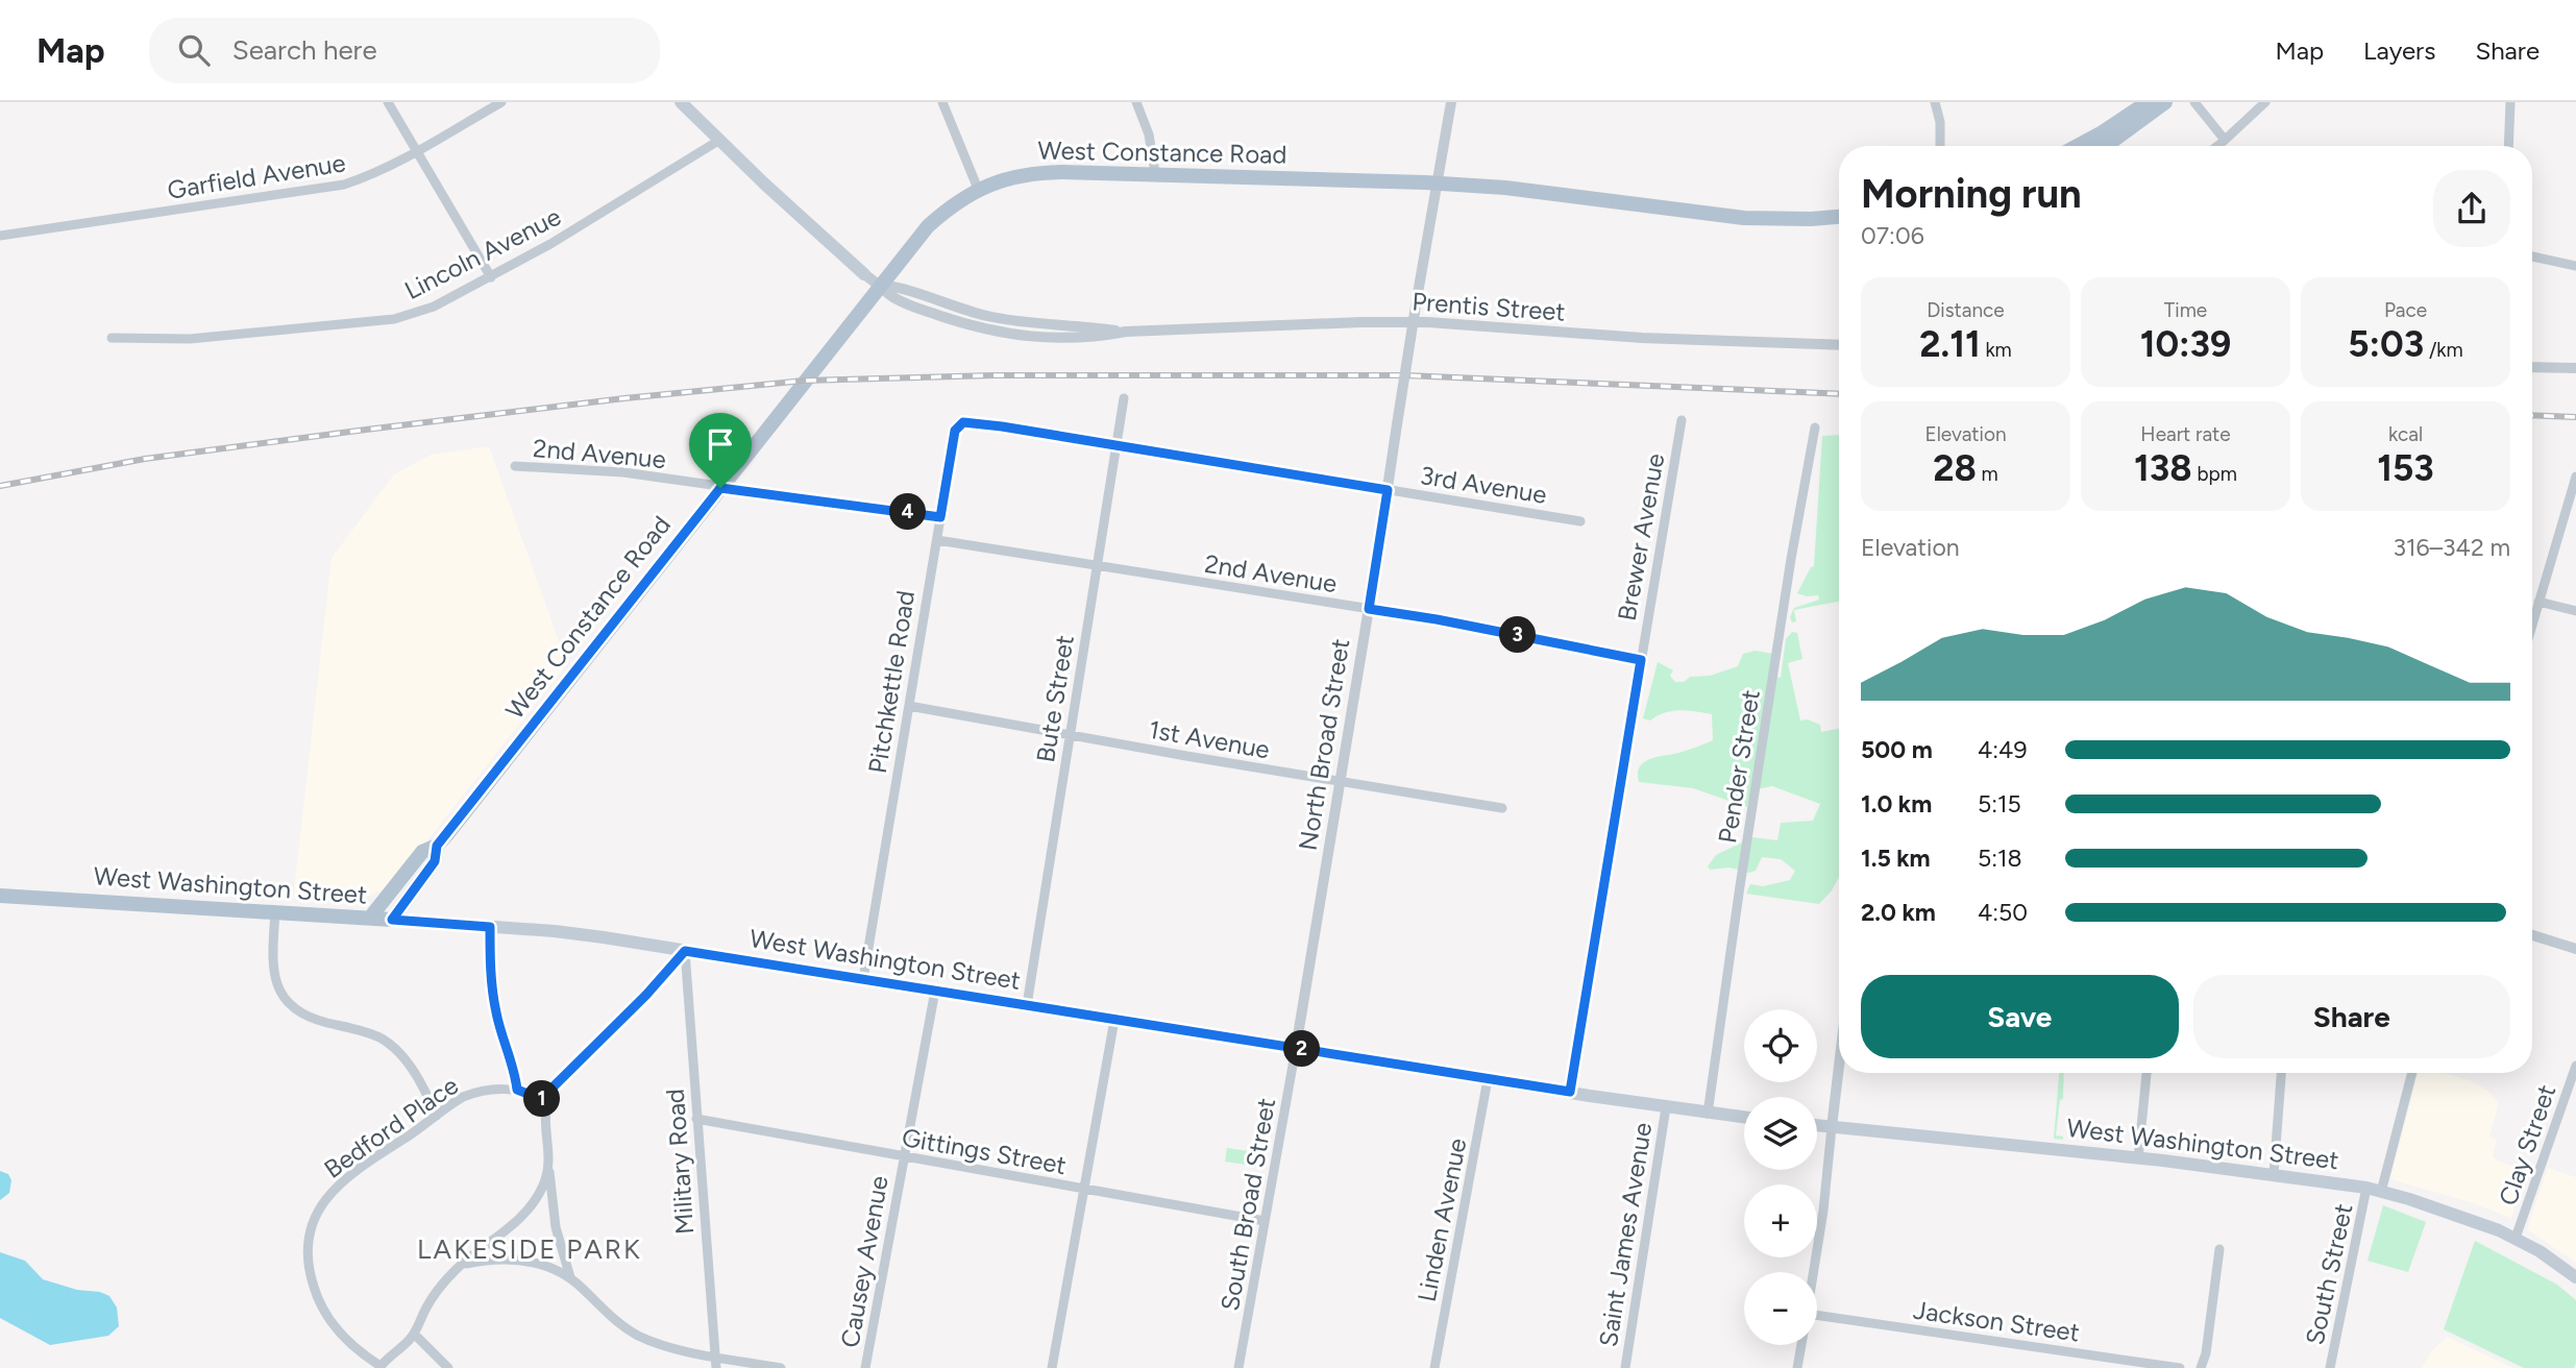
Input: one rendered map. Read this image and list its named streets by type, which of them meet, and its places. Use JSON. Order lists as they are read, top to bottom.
{
  "streets": {
    "main road": ["West Constance Road", "West Washington Street"],
    "street": [
      "Garfield Avenue",
      "Lincoln Avenue",
      "Prentis Street",
      "2nd Avenue",
      "3rd Avenue",
      "Brewer Avenue",
      "Pitchkettle Road",
      "Bute Street",
      "1st Avenue",
      "North Broad Street",
      "Pender Street",
      "Bedford Place",
      "Clay Street",
      "Gittings Street",
      "Military Road",
      "South Broad Street",
      "Linden Avenue",
      "Saint James Avenue",
      "Causey Avenue",
      "South Street",
      "Jackson Street"
    ]
  },
  "crossings": [
    ["West Constance Road", "Prentis Street"],
    ["West Constance Road", "2nd Avenue"],
    ["West Constance Road", "North Broad Street"],
    ["West Constance Road", "West Washington Street"],
    ["2nd Avenue", "Brewer Avenue"],
    ["2nd Avenue", "Pitchkettle Road"],
    ["2nd Avenue", "Bute Street"],
    ["2nd Avenue", "North Broad Street"],
    ["3rd Avenue", "Pitchkettle Road"],
    ["3rd Avenue", "Bute Street"],
    ["3rd Avenue", "North Broad Street"],
    ["Brewer Avenue", "West Washington Street"],
    ["Pitchkettle Road", "1st Avenue"],
    ["Pitchkettle Road", "West Washington Street"],
    ["Bute Street", "1st Avenue"],
    ["Bute Street", "West Washington Street"],
    ["1st Avenue", "North Broad Street"],
    ["North Broad Street", "West Washington Street"],
    ["North Broad Street", "South Broad Street"],
    ["Pender Street", "West Washington Street"],
    ["West Washington Street", "Clay Street"],
    ["West Washington Street", "Military Road"],
    ["West Washington Street", "South Broad Street"],
    ["West Washington Street", "Linden Avenue"],
    ["West Washington Street", "Saint James Avenue"],
    ["West Washington Street", "Causey Avenue"],
    ["West Washington Street", "South Street"],
    ["Gittings Street", "Military Road"],
    ["Gittings Street", "South Broad Street"],
    ["Gittings Street", "Causey Avenue"]
  ],
  "districts": ["LAKESIDE PARK"],
  "page": {
    "header": "Map",
    "search": "Search here",
    "nav": ["Map", "Layers", "Share"],
    "heading": ["Morning run", "07:06"],
    "stats": [
      ["Distance", "2.11 km"],
      ["Time", "10:39"],
      ["Pace", "5:03 /km"],
      ["Elevation", "28 m"],
      ["Heart rate", "138 bpm"],
      ["kcal", "153"]
    ],
    "pins": [
      "4",
      "3",
      "2",
      "1"
    ],
    "chart": ["Elevation", "316–342 m"],
    "list": [
      {
        "name": "500 m",
        "note": "4:49"
      },
      {
        "name": "1.0 km",
        "note": "5:15"
      },
      {
        "name": "1.5 km",
        "note": "5:18"
      },
      {
        "name": "2.0 km",
        "note": "4:50"
      }
    ],
    "buttons": ["Save", "Share"],
    "map_buttons": ["+", "−"]
  }
}
